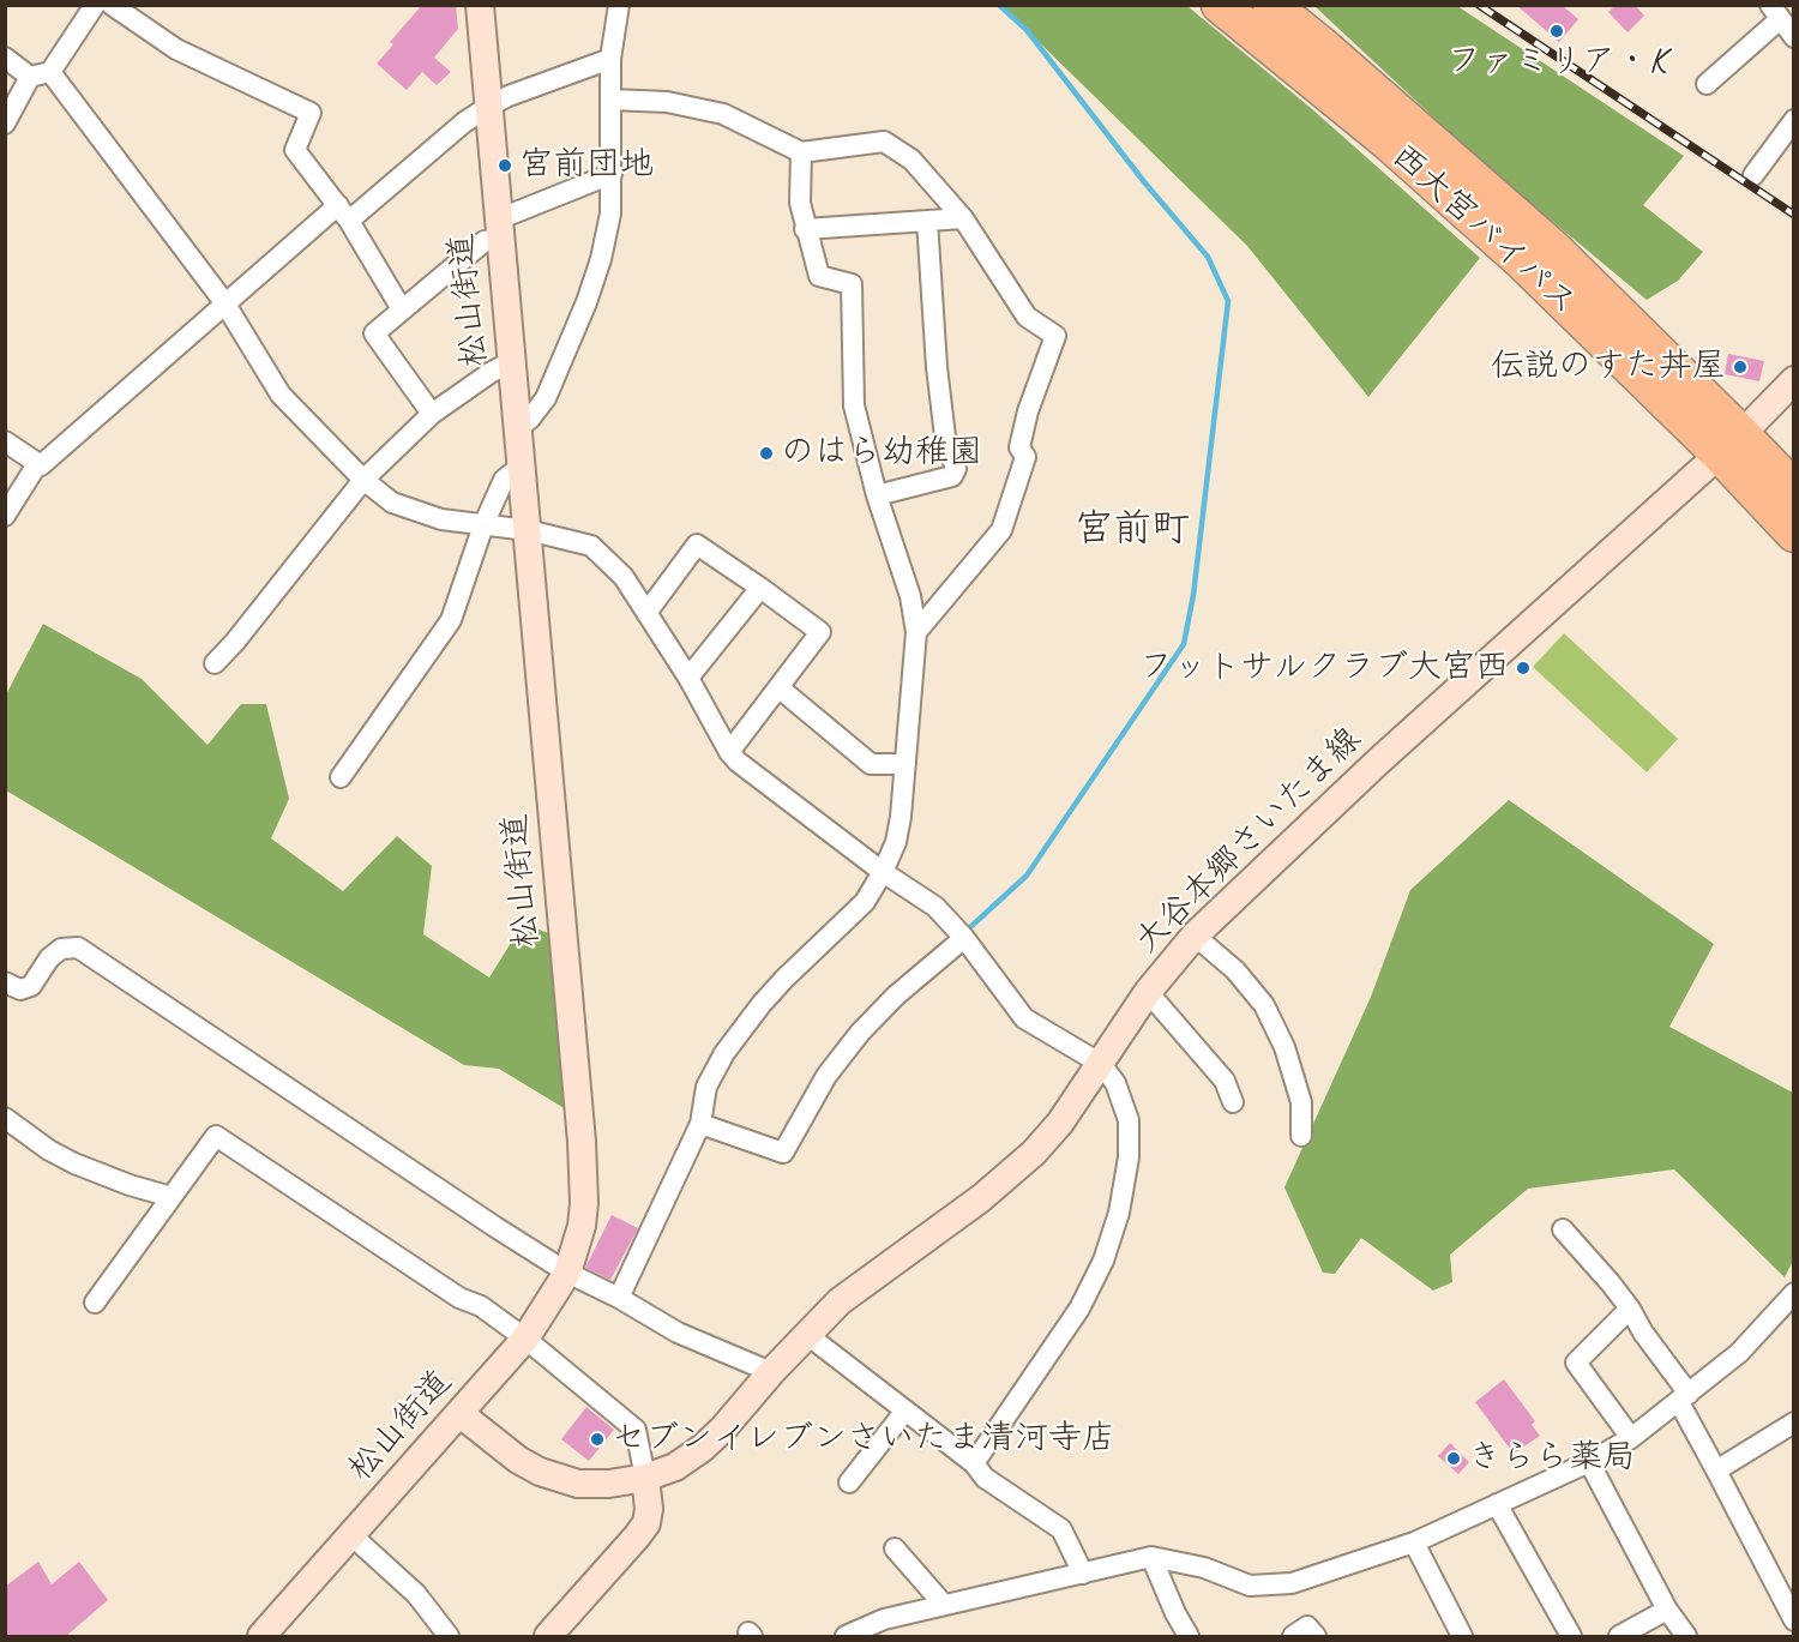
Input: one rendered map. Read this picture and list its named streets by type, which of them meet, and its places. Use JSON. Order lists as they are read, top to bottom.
{
  "streets": {
    "highway": ["西大宮バイパス"],
    "main road": ["松山街道", "大谷本郷さいたま線"]
  },
  "crossings": [
    ["西大宮バイパス", "大谷本郷さいたま線"],
    ["松山街道", "大谷本郷さいたま線"]
  ],
  "districts": ["宮前町"],
  "places": [
    "ファミリア・K",
    "宮前団地",
    "伝説のすた丼屋",
    "のはら幼稚園",
    "フットサルクラブ大宮西",
    "セブンイレブンさいたま清河寺店",
    "きらら薬局"
  ]
}
